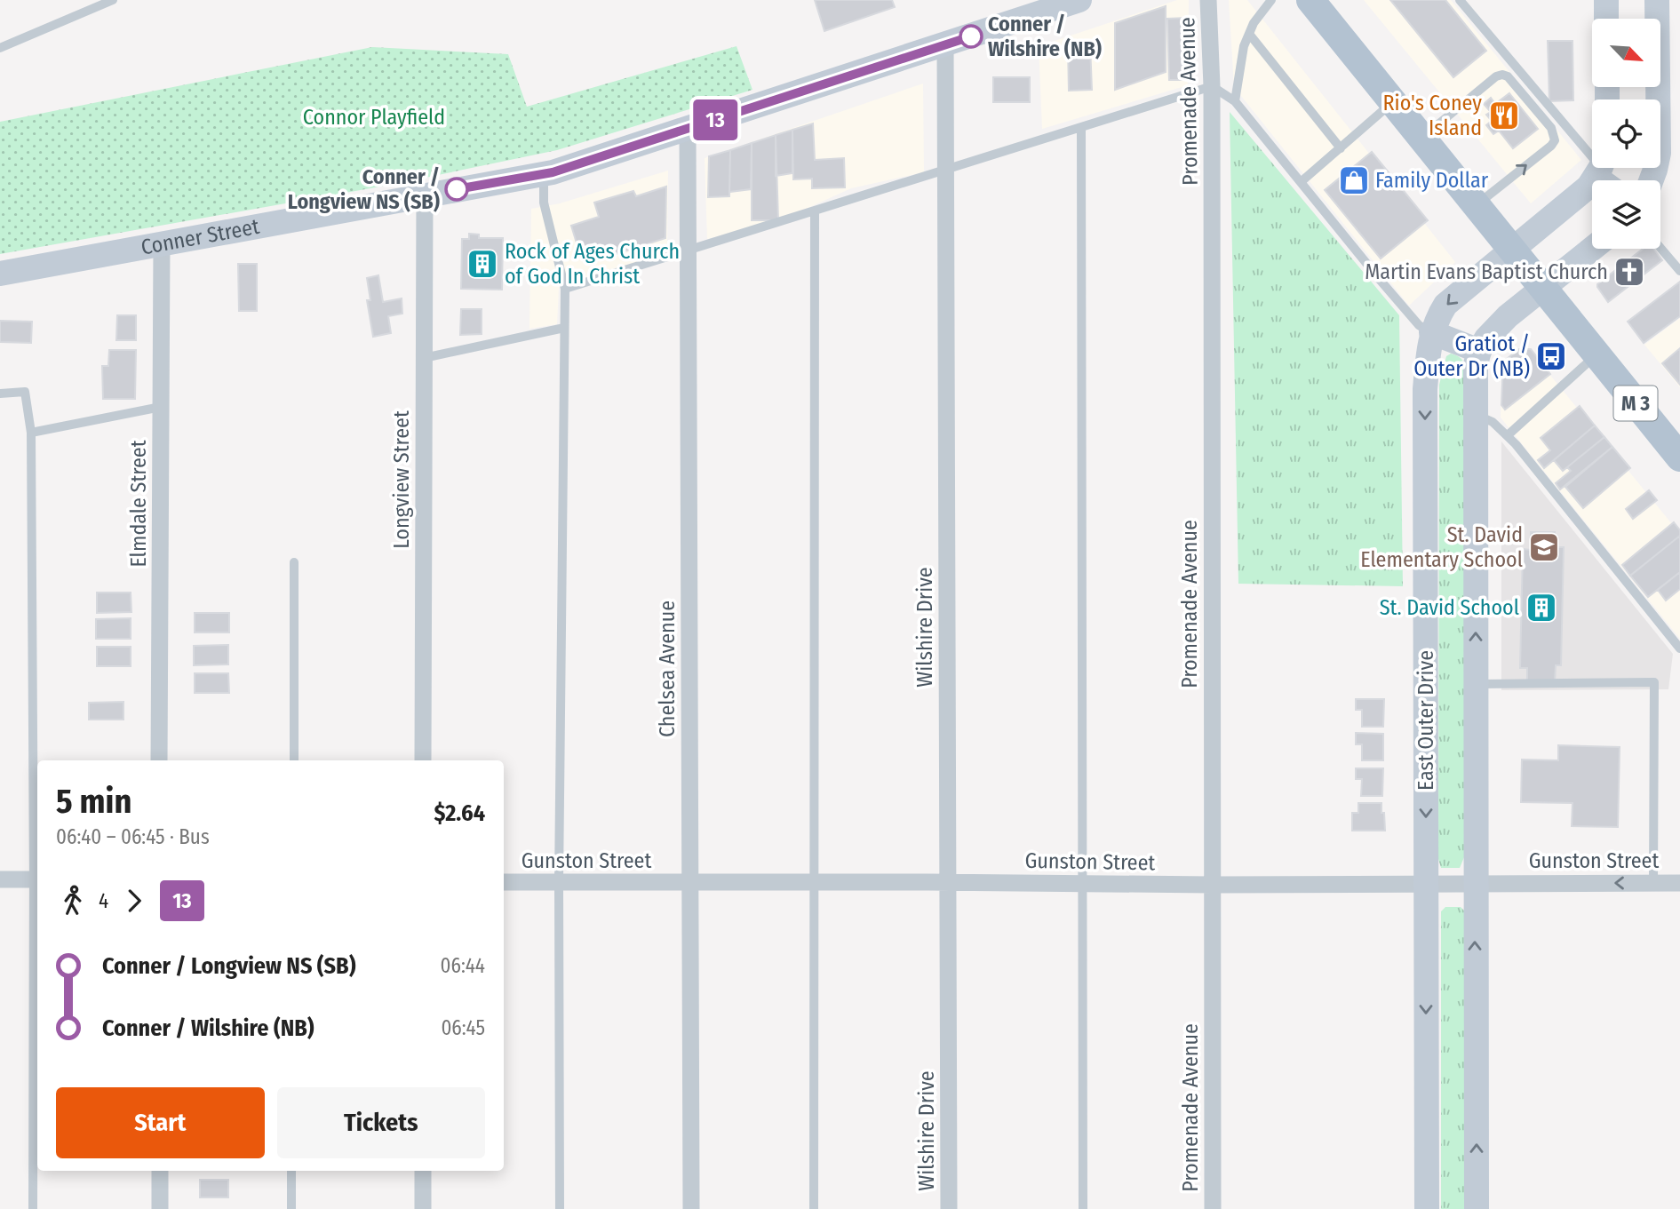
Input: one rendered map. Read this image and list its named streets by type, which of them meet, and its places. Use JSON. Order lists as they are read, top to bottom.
{
  "streets": {
    "main road": ["M 3"],
    "street": [
      "Promenade Avenue",
      "Conner Street",
      "Longview Street",
      "Elmdale Street",
      "Wilshire Drive",
      "Chelsea Avenue",
      "East Outer Drive",
      "Gunston Street"
    ]
  },
  "crossings": [
    ["Promenade Avenue", "Gunston Street"],
    ["Conner Street", "Longview Street"],
    ["Conner Street", "Elmdale Street"],
    ["Conner Street", "Wilshire Drive"],
    ["Conner Street", "Chelsea Avenue"],
    ["M 3", "East Outer Drive"],
    ["Wilshire Drive", "Gunston Street"],
    ["Chelsea Avenue", "Gunston Street"],
    ["East Outer Drive", "Gunston Street"]
  ],
  "parks": ["Connor Playfield"],
  "places": {
    "other": ["Conner / Wilshire (NB)", "Conner / Longview NS (SB)"],
    "restaurant": ["Rio's Coney Island"],
    "shop": ["Family Dollar"],
    "building": ["Rock of Ages Church of God In Christ", "St. David School"],
    "church": ["Martin Evans Baptist Church"],
    "bus stop": ["Gratiot / Outer Dr (NB)"],
    "school or university": ["St. David Elementary School"]
  },
  "lines": ["bus line 13"],
  "north": "bottom right",
  "page": {
    "on_map": "13",
    "heading": ["5 min", "06:40 – 06:45 · Bus", "$2.64"],
    "legs": ["4", "13"],
    "list": [
      {
        "name": "Conner / Longview NS (SB)",
        "value": "06:44"
      },
      {
        "name": "Conner / Wilshire (NB)",
        "value": "06:45"
      }
    ],
    "buttons": ["Start", "Tickets"]
  }
}
